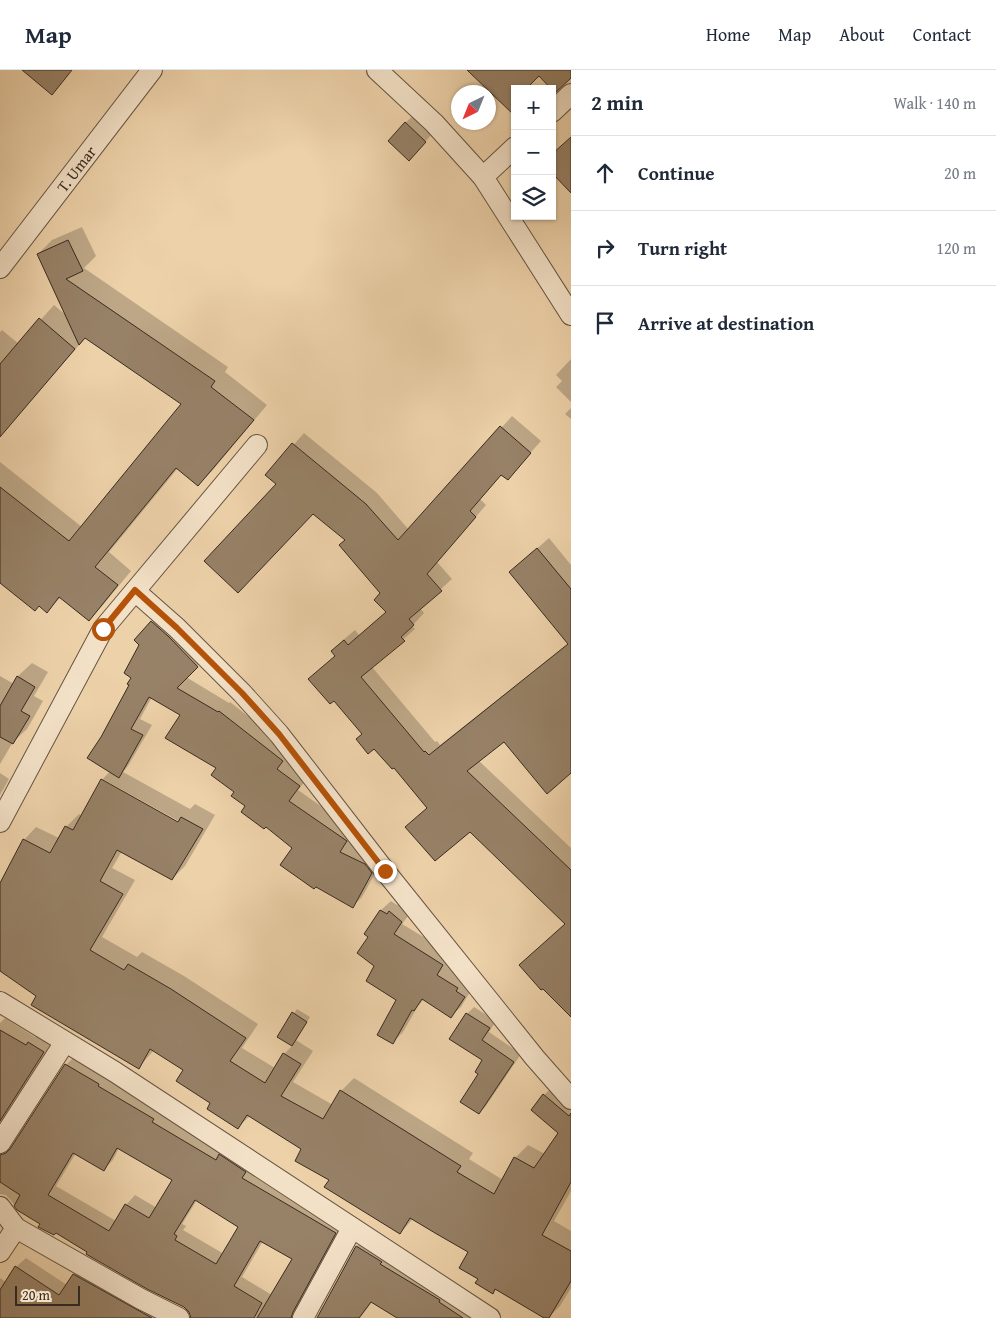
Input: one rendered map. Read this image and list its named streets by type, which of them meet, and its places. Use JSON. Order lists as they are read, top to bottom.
{
  "streets": {
    "street": ["T. Umar"]
  },
  "scale_bar": "20 m",
  "north": "bottom left",
  "page": {
    "header": "Map",
    "nav": [
      "Home",
      "Map",
      "About",
      "Contact"
    ],
    "heading": ["2 min", "Walk · 140 m"],
    "map_buttons": ["+", "−"],
    "list": [
      ["Continue", "20 m"],
      ["Turn right", "120 m"],
      "Arrive at destination"
    ],
    "scale": "20 m"
  }
}
